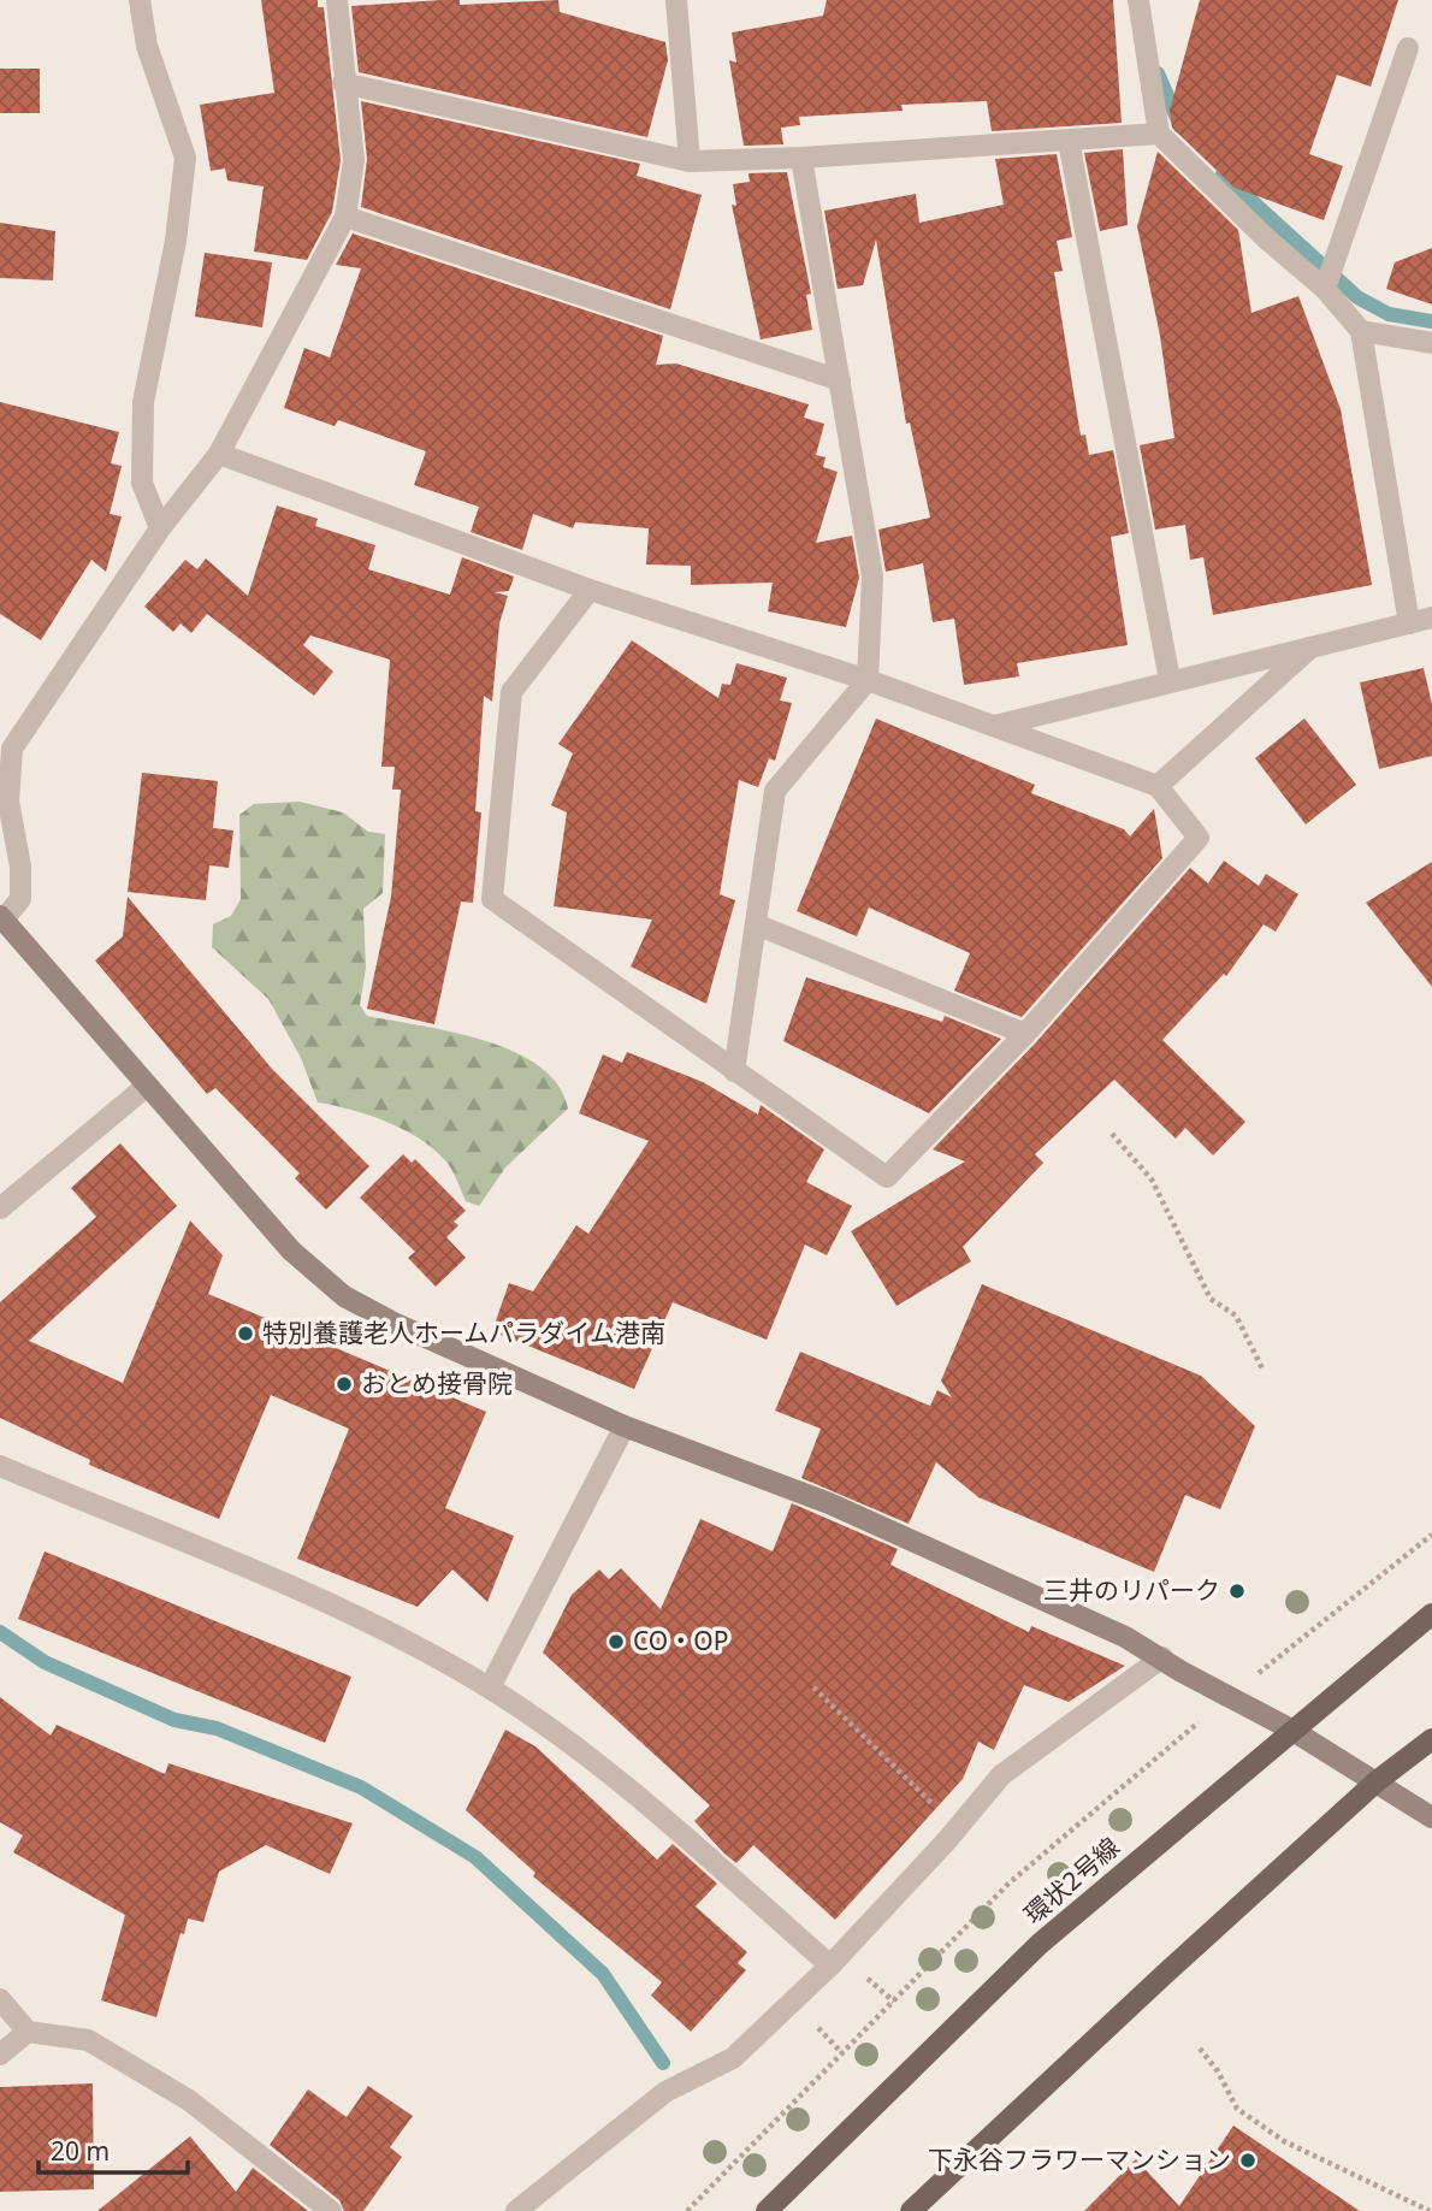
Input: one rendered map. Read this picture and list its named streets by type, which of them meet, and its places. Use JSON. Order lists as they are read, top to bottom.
{
  "streets": {
    "main road": ["環状2号線"]
  },
  "places": [
    "特別養護老人ホームパラダイム港南",
    "おとめ接骨院",
    "三井のリパーク",
    "CO・OP",
    "下永谷フラワーマンション"
  ],
  "scale_bar": "20 m"
}
